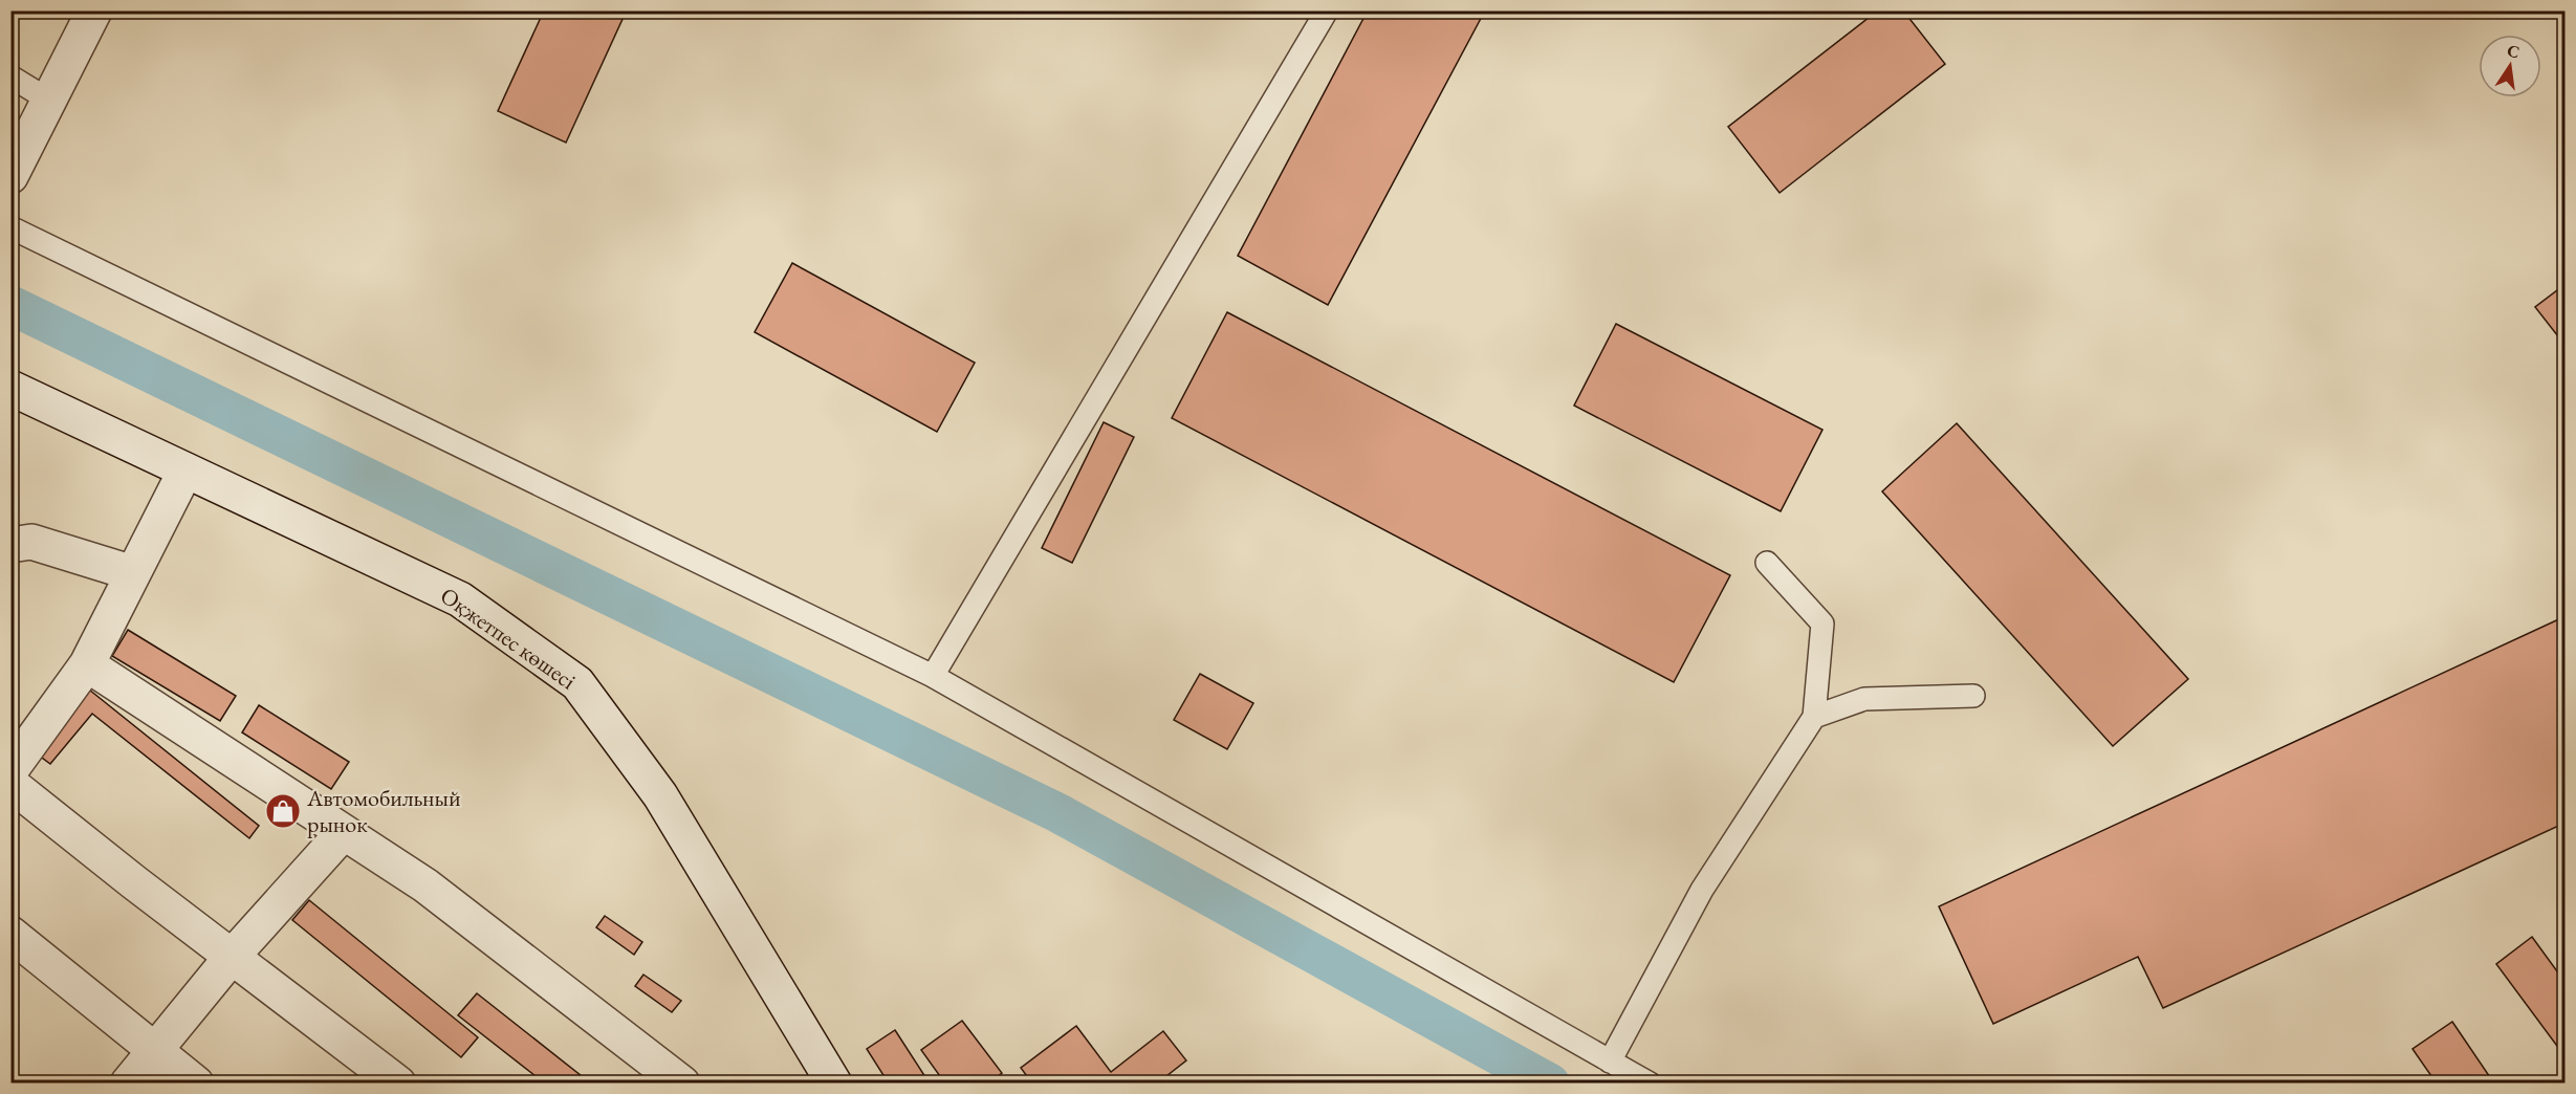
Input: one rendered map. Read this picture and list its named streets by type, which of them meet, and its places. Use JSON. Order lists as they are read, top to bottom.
{
  "streets": {
    "street": ["Оқжетпес көшесі"]
  },
  "places": {
    "shop": ["Автомобильный рынок"]
  },
  "north": "top"
}
